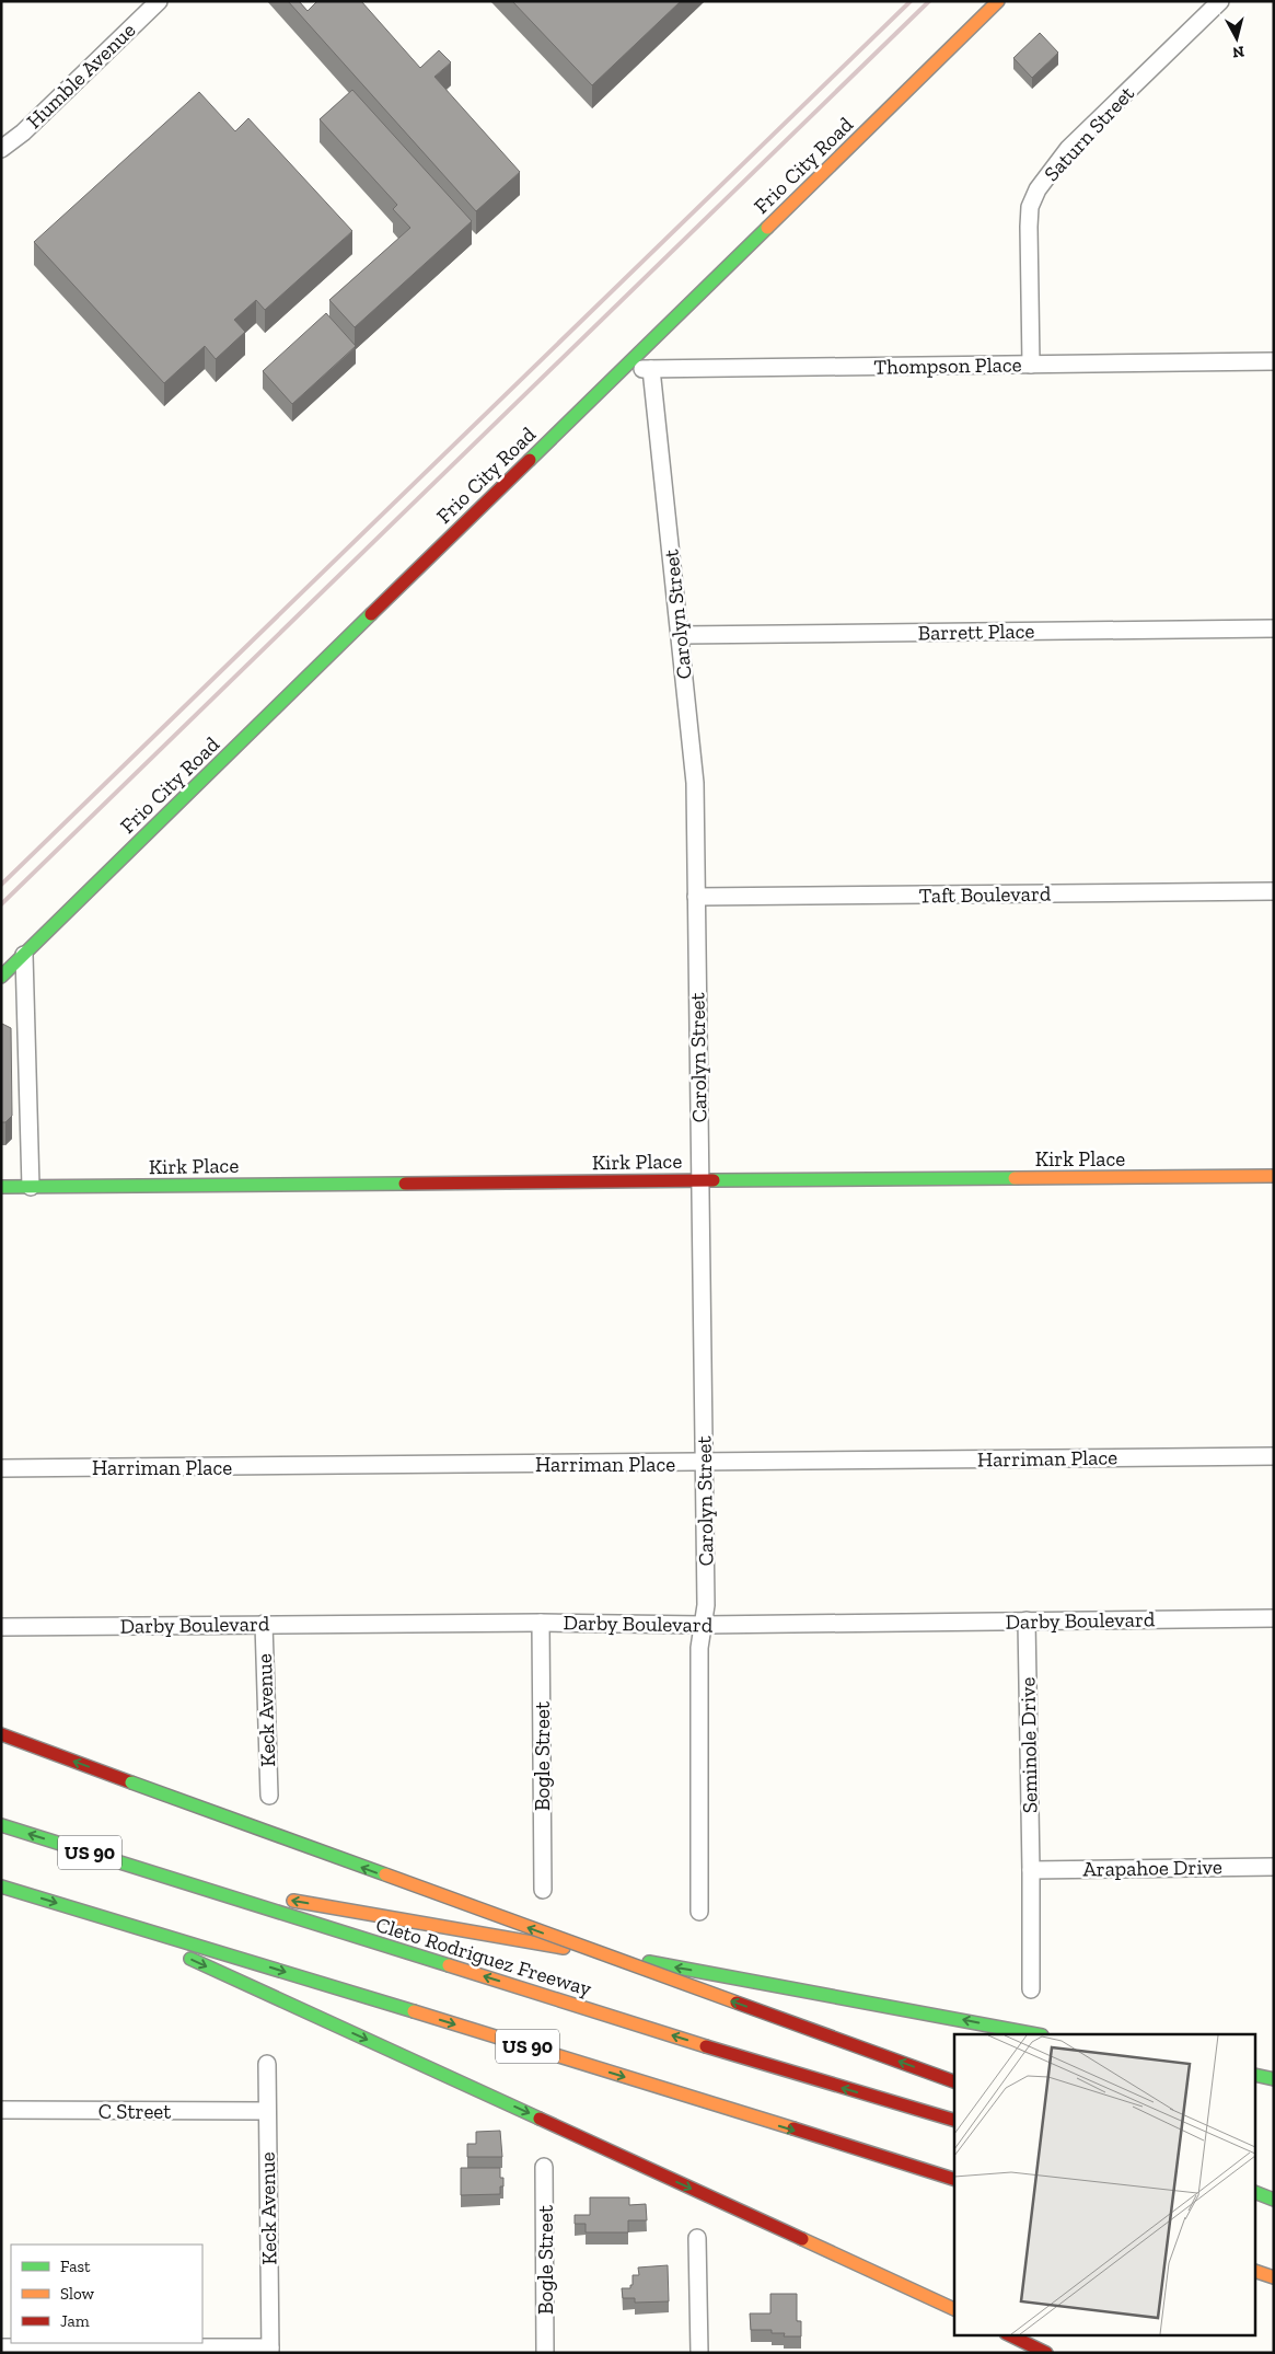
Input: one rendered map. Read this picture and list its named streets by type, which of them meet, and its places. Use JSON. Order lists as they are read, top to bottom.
{
  "streets": {
    "main road": [
      "Frio City Road",
      "Kirk Place",
      "US 90",
      "Cleto Rodriguez Freeway"
    ],
    "street": [
      "Humble Avenue",
      "Saturn Street",
      "Thompson Place",
      "Carolyn Street",
      "Barrett Place",
      "Taft Boulevard",
      "Harriman Place",
      "Darby Boulevard",
      "Keck Avenue",
      "Seminole Drive",
      "Bogle Street",
      "Arapahoe Drive",
      "C Street"
    ]
  },
  "crossings": [
    ["Saturn Street", "Thompson Place"],
    ["Frio City Road", "Thompson Place"],
    ["Thompson Place", "Carolyn Street"],
    ["Carolyn Street", "Barrett Place"],
    ["Carolyn Street", "Taft Boulevard"],
    ["Carolyn Street", "Kirk Place"],
    ["Carolyn Street", "Harriman Place"],
    ["Carolyn Street", "Darby Boulevard"],
    ["Darby Boulevard", "Keck Avenue"],
    ["Darby Boulevard", "Seminole Drive"],
    ["Darby Boulevard", "Bogle Street"],
    ["Keck Avenue", "C Street"],
    ["Seminole Drive", "Arapahoe Drive"]
  ],
  "legend": ["Fast", "Slow", "Jam"],
  "north": "bottom"
}
